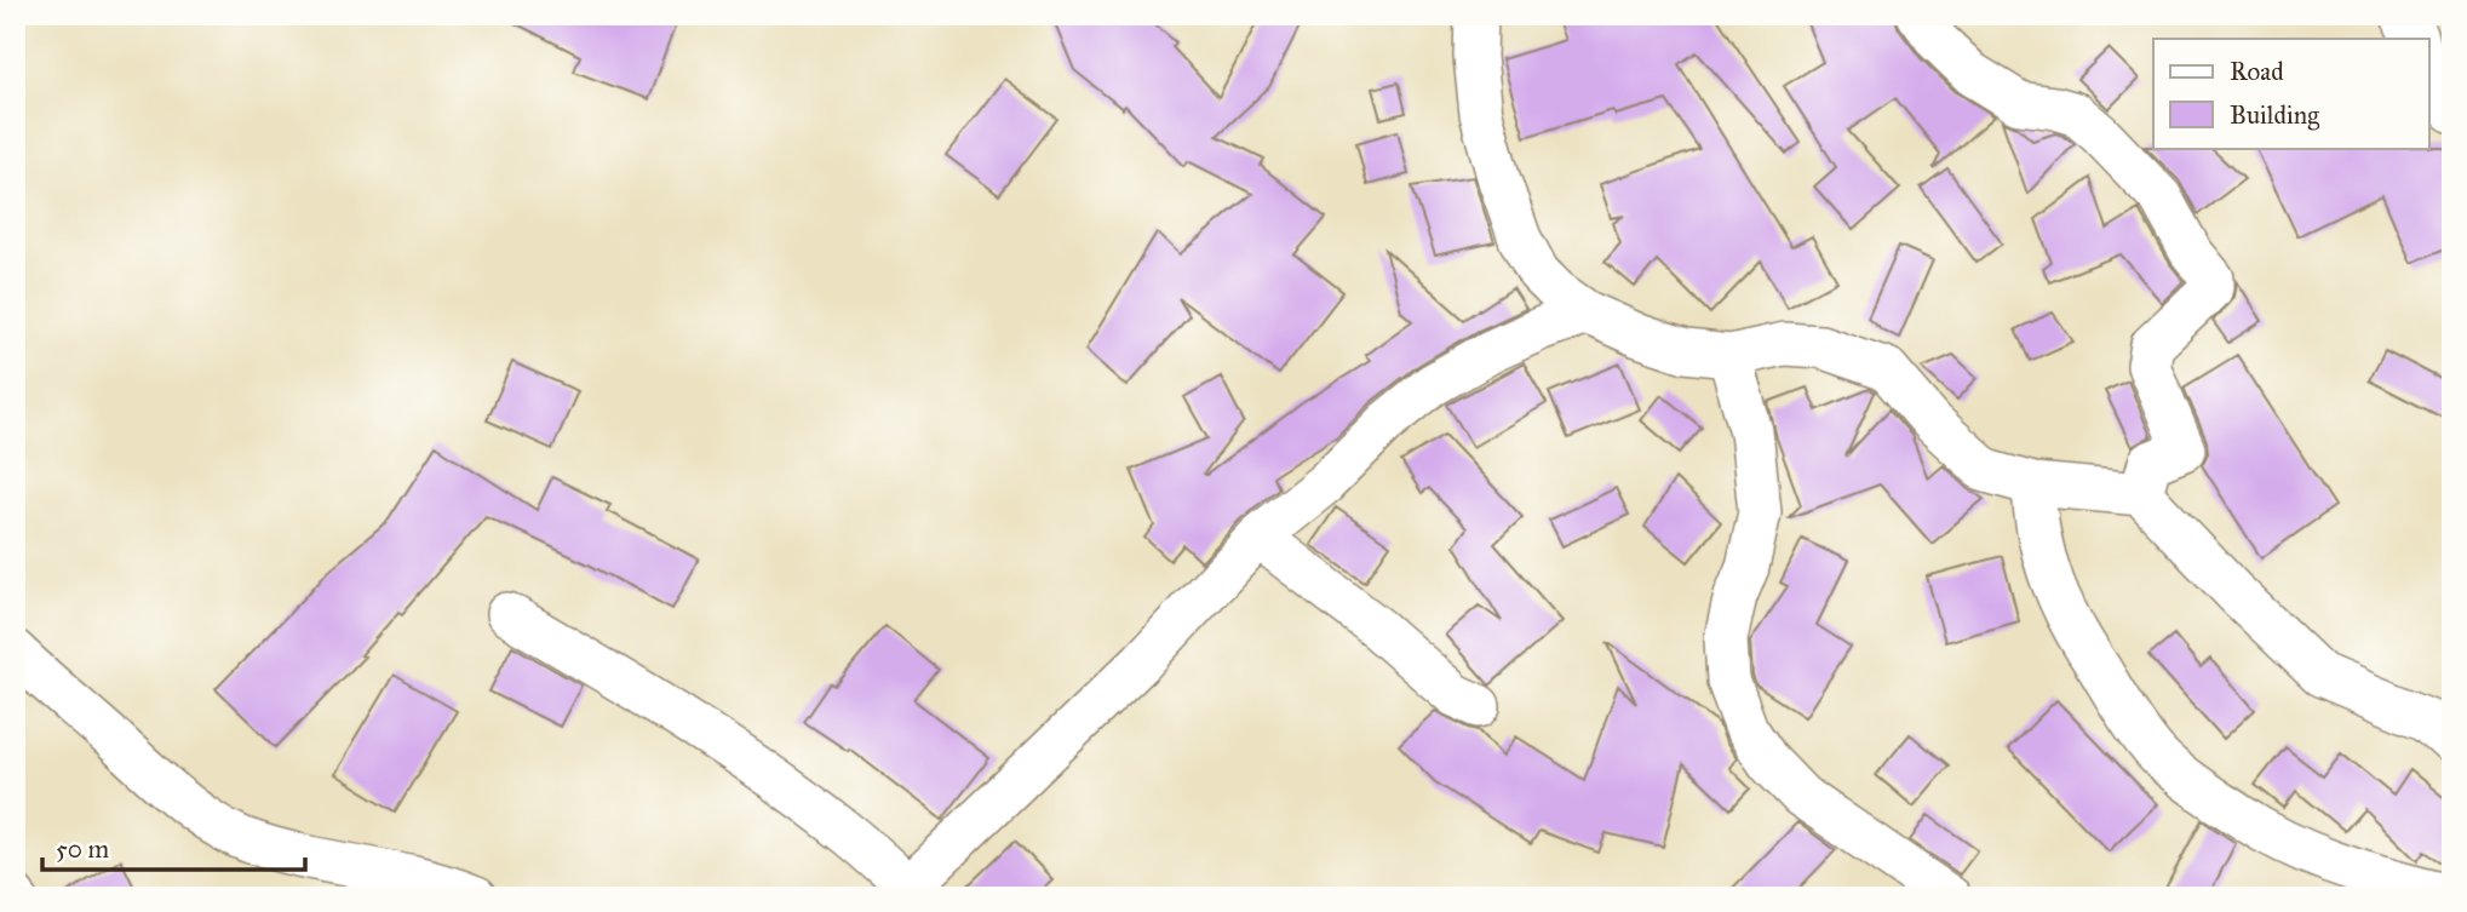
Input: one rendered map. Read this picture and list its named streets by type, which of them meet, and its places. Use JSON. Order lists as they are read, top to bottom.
{
  "legend": ["Road", "Building"],
  "scale_bar": "50 m"
}
